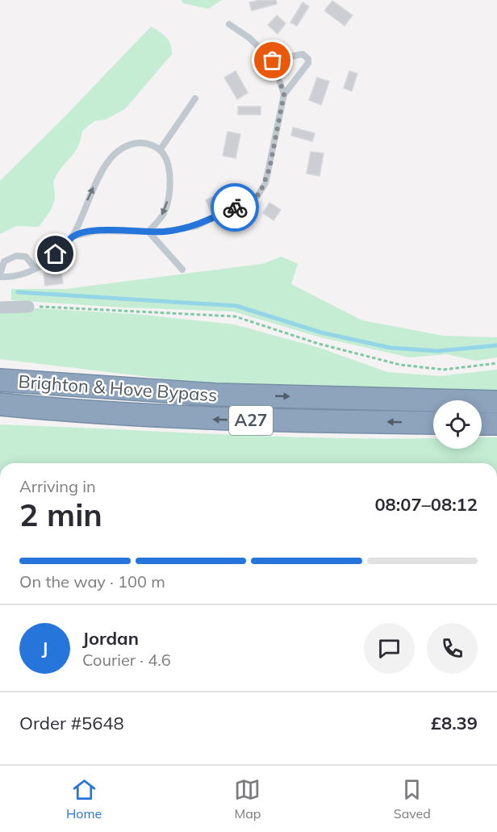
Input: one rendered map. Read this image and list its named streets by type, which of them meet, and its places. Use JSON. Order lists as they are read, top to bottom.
{
  "streets": {
    "highway": ["Brighton & Hove Bypass", "A27"]
  },
  "crossings": [
    ["Brighton & Hove Bypass", "A27"]
  ],
  "page": {
    "heading": ["2 min", "Arriving in", "08:07–08:12"],
    "panel": [
      "Jordan",
      "Courier · 4.6",
      "Order #5648",
      "£8.39"
    ],
    "bar": "On the way · 100 m",
    "round": "J",
    "tabs": ["Home", "Map", "Saved"]
  }
}
